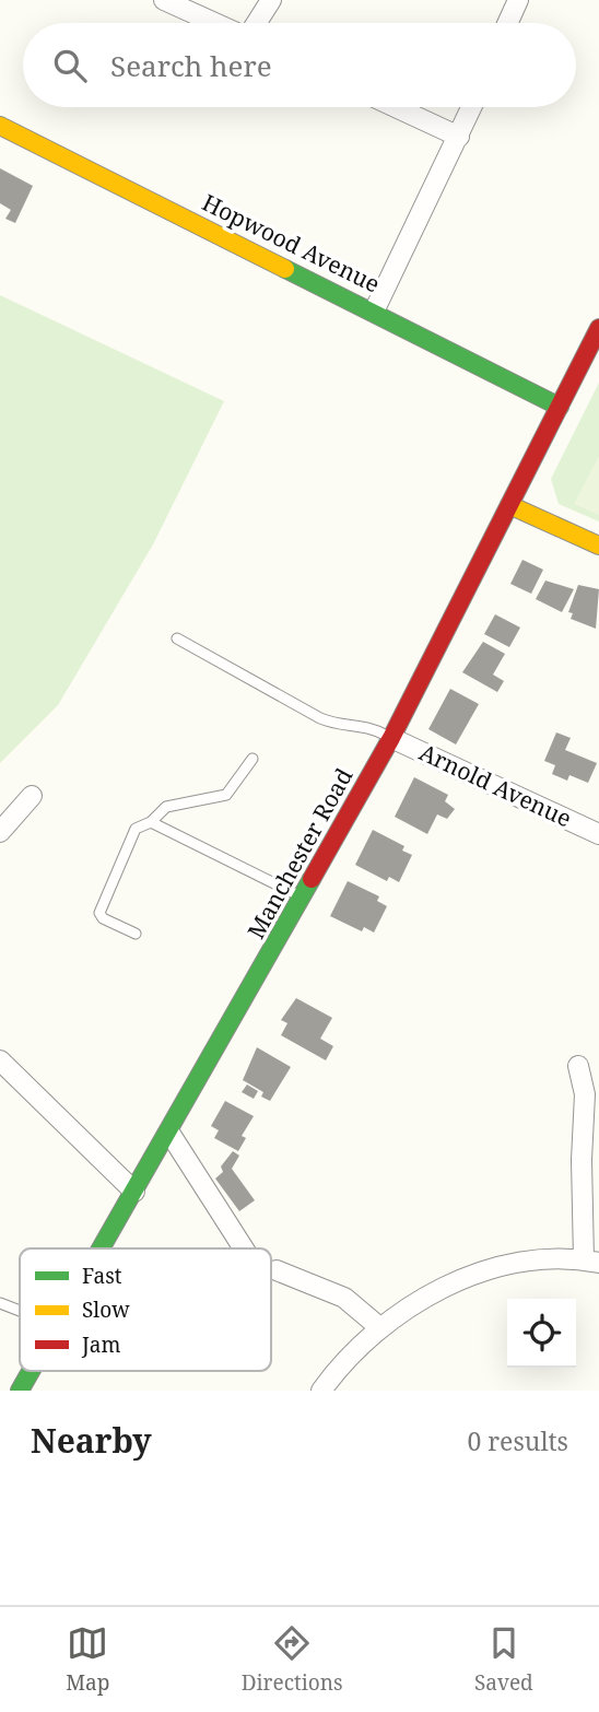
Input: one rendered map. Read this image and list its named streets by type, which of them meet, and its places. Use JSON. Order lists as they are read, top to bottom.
{
  "streets": {
    "main road": ["Hopwood Avenue", "Manchester Road"],
    "street": ["Arnold Avenue"]
  },
  "crossings": [
    ["Hopwood Avenue", "Manchester Road"],
    ["Arnold Avenue", "Manchester Road"]
  ],
  "legend": ["Fast", "Slow", "Jam"],
  "page": {
    "search": "Search here",
    "heading": ["Nearby", "0 results"],
    "nav": ["Map", "Directions", "Saved"]
  }
}
